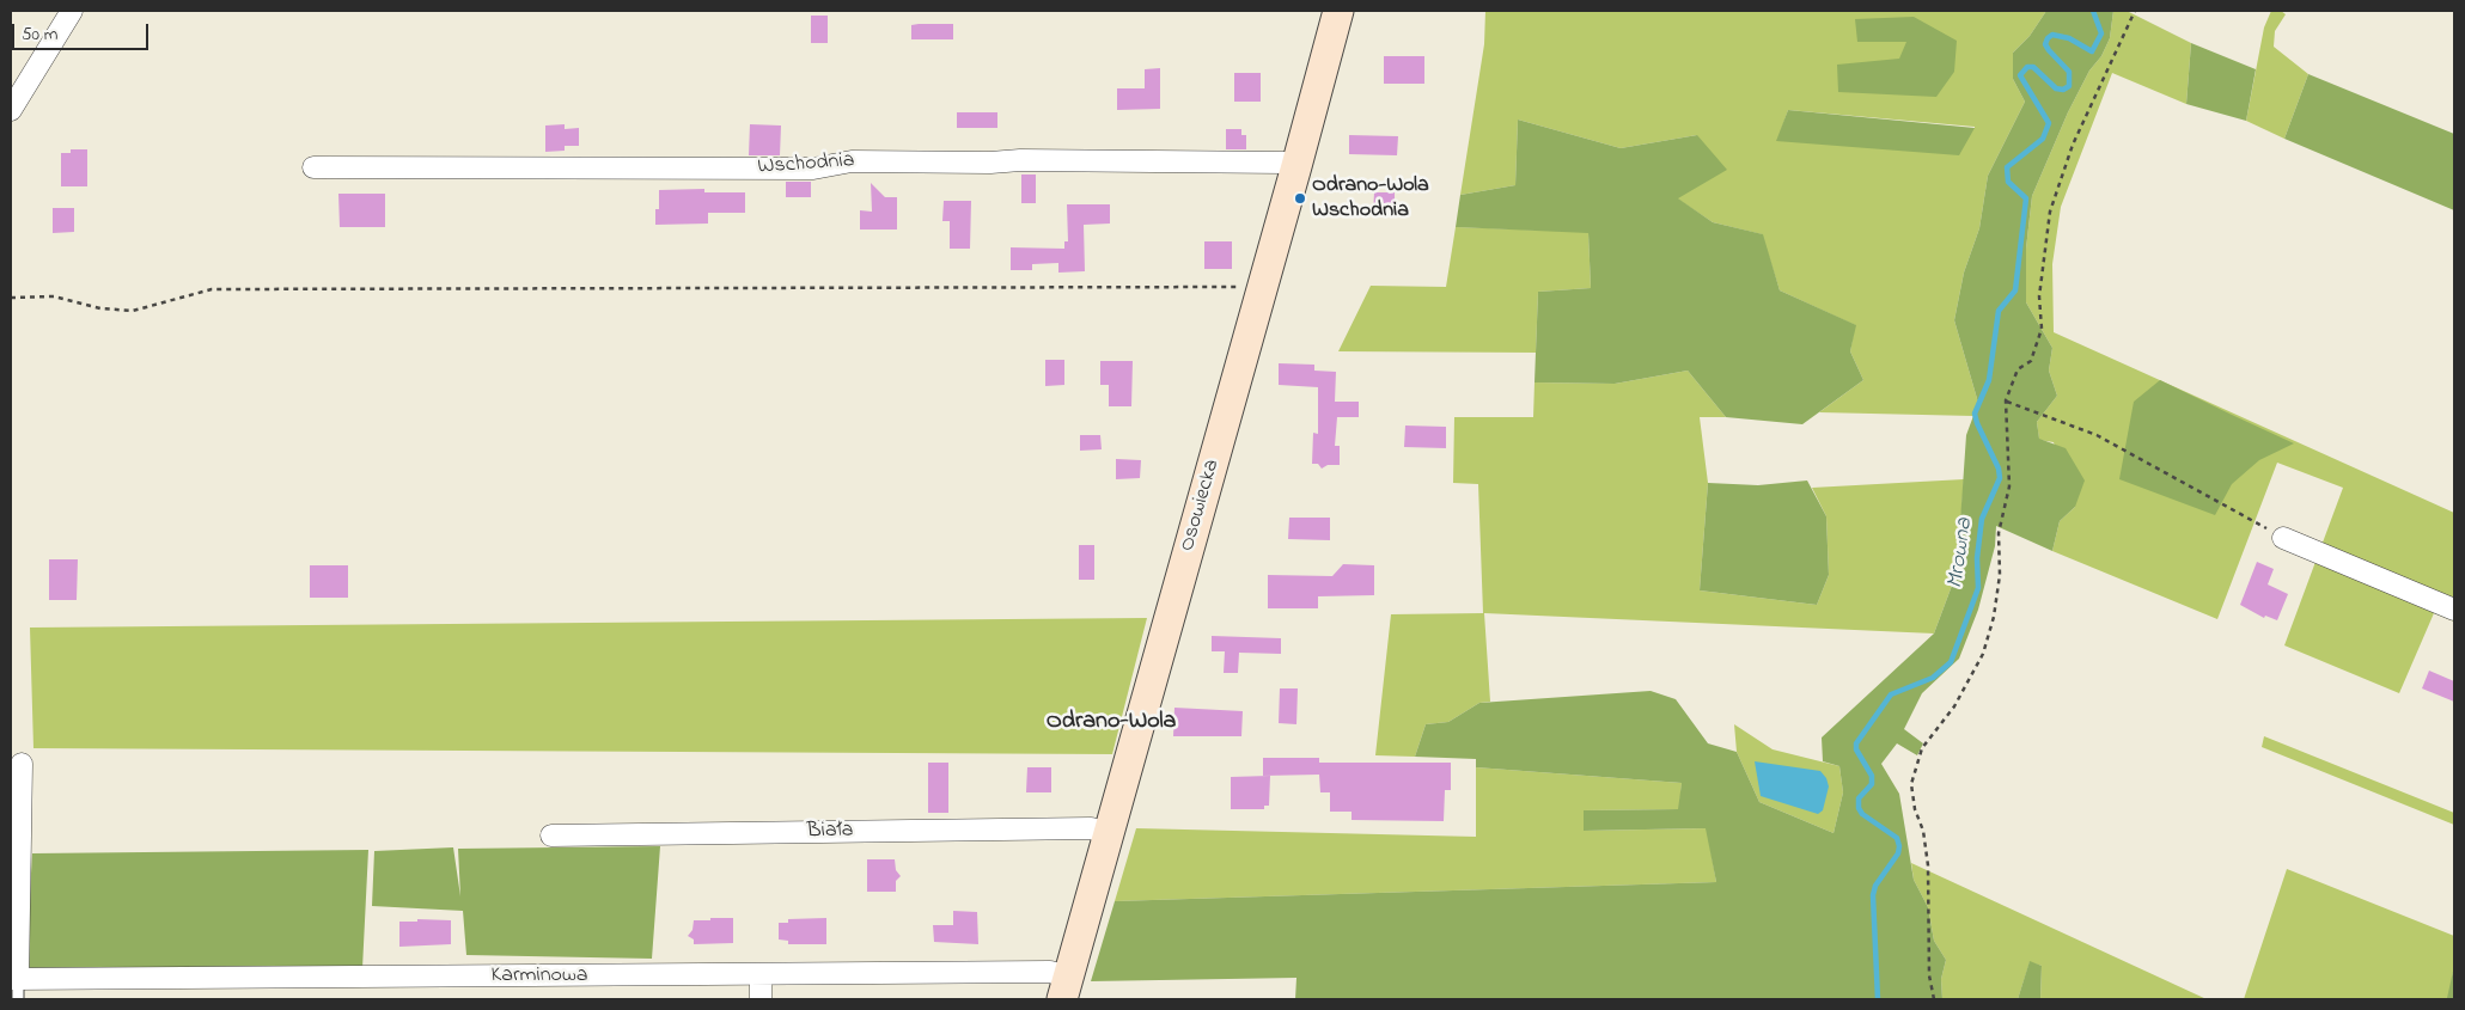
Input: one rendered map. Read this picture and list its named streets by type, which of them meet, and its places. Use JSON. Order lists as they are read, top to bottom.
{
  "streets": {
    "street": [
      "Wschodnia",
      "Osowiecka",
      "Biała",
      "Karminowa"
    ]
  },
  "crossings": [
    ["Wschodnia", "Osowiecka"],
    ["Osowiecka", "Biała"],
    ["Osowiecka", "Karminowa"]
  ],
  "districts": ["Odrano-Wola"],
  "water": ["Mrowna"],
  "places": ["Odrano-Wola Wschodnia"],
  "scale_bar": "50 m"
}
